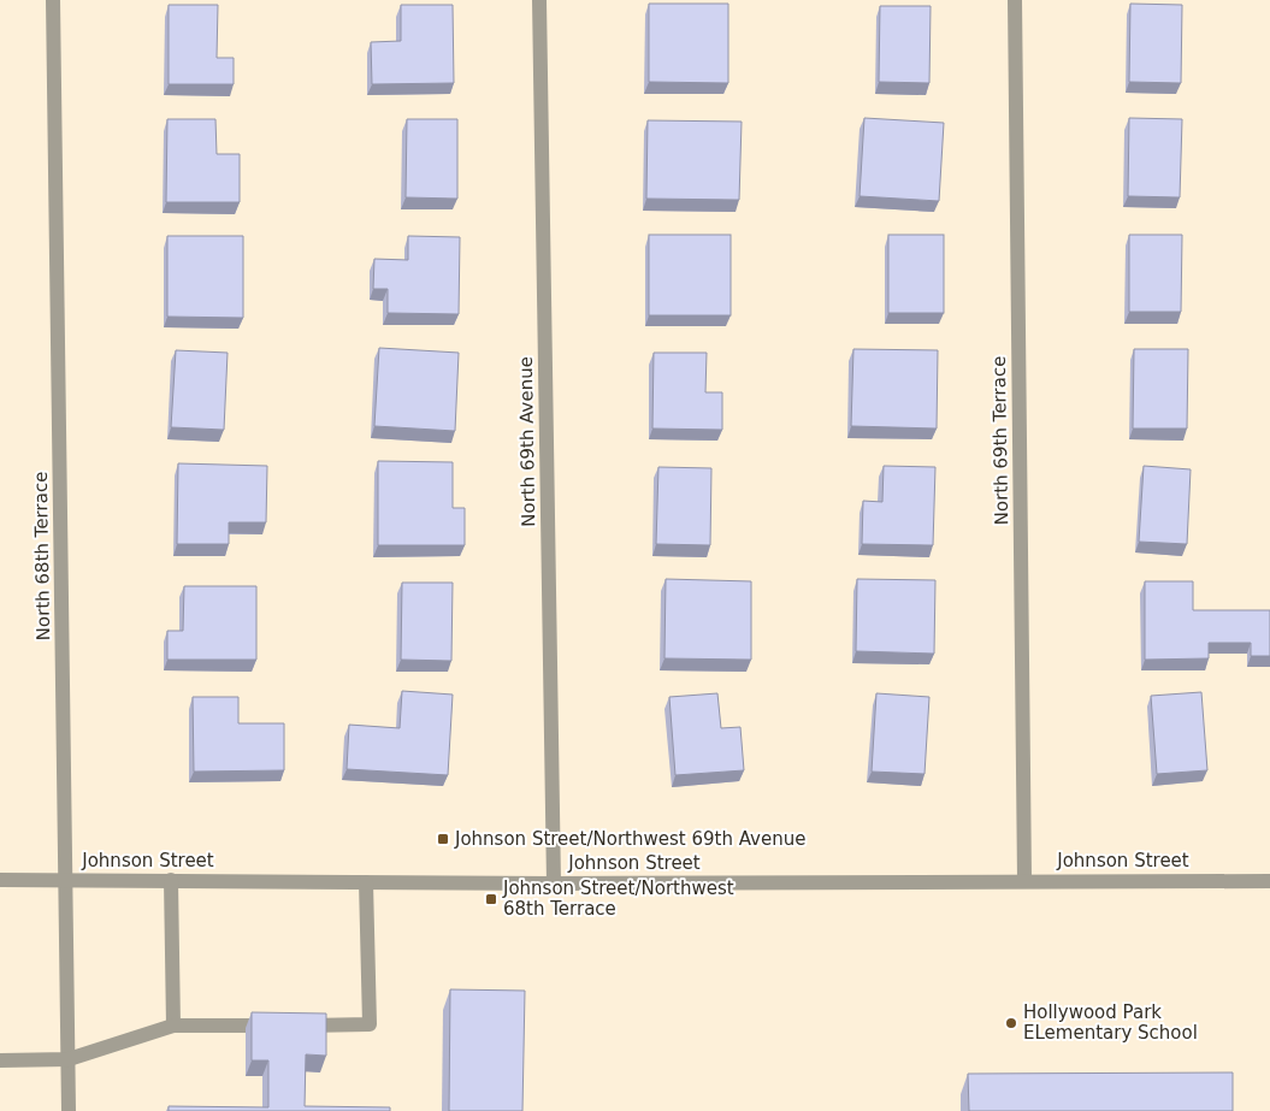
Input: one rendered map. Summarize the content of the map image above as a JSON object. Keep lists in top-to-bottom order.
{
  "streets": {
    "street": [
      "North 69th Terrace",
      "North 69th Avenue",
      "North 68th Terrace",
      "Johnson Street"
    ]
  },
  "crossings": [
    ["North 69th Terrace", "Johnson Street"],
    ["North 69th Avenue", "Johnson Street"],
    ["North 68th Terrace", "Johnson Street"]
  ],
  "places": {
    "transit": ["Johnson Street/Northwest 69th Avenue", "Johnson Street/Northwest 68th Terrace"],
    "other": ["Hollywood Park ELementary School"]
  }
}
